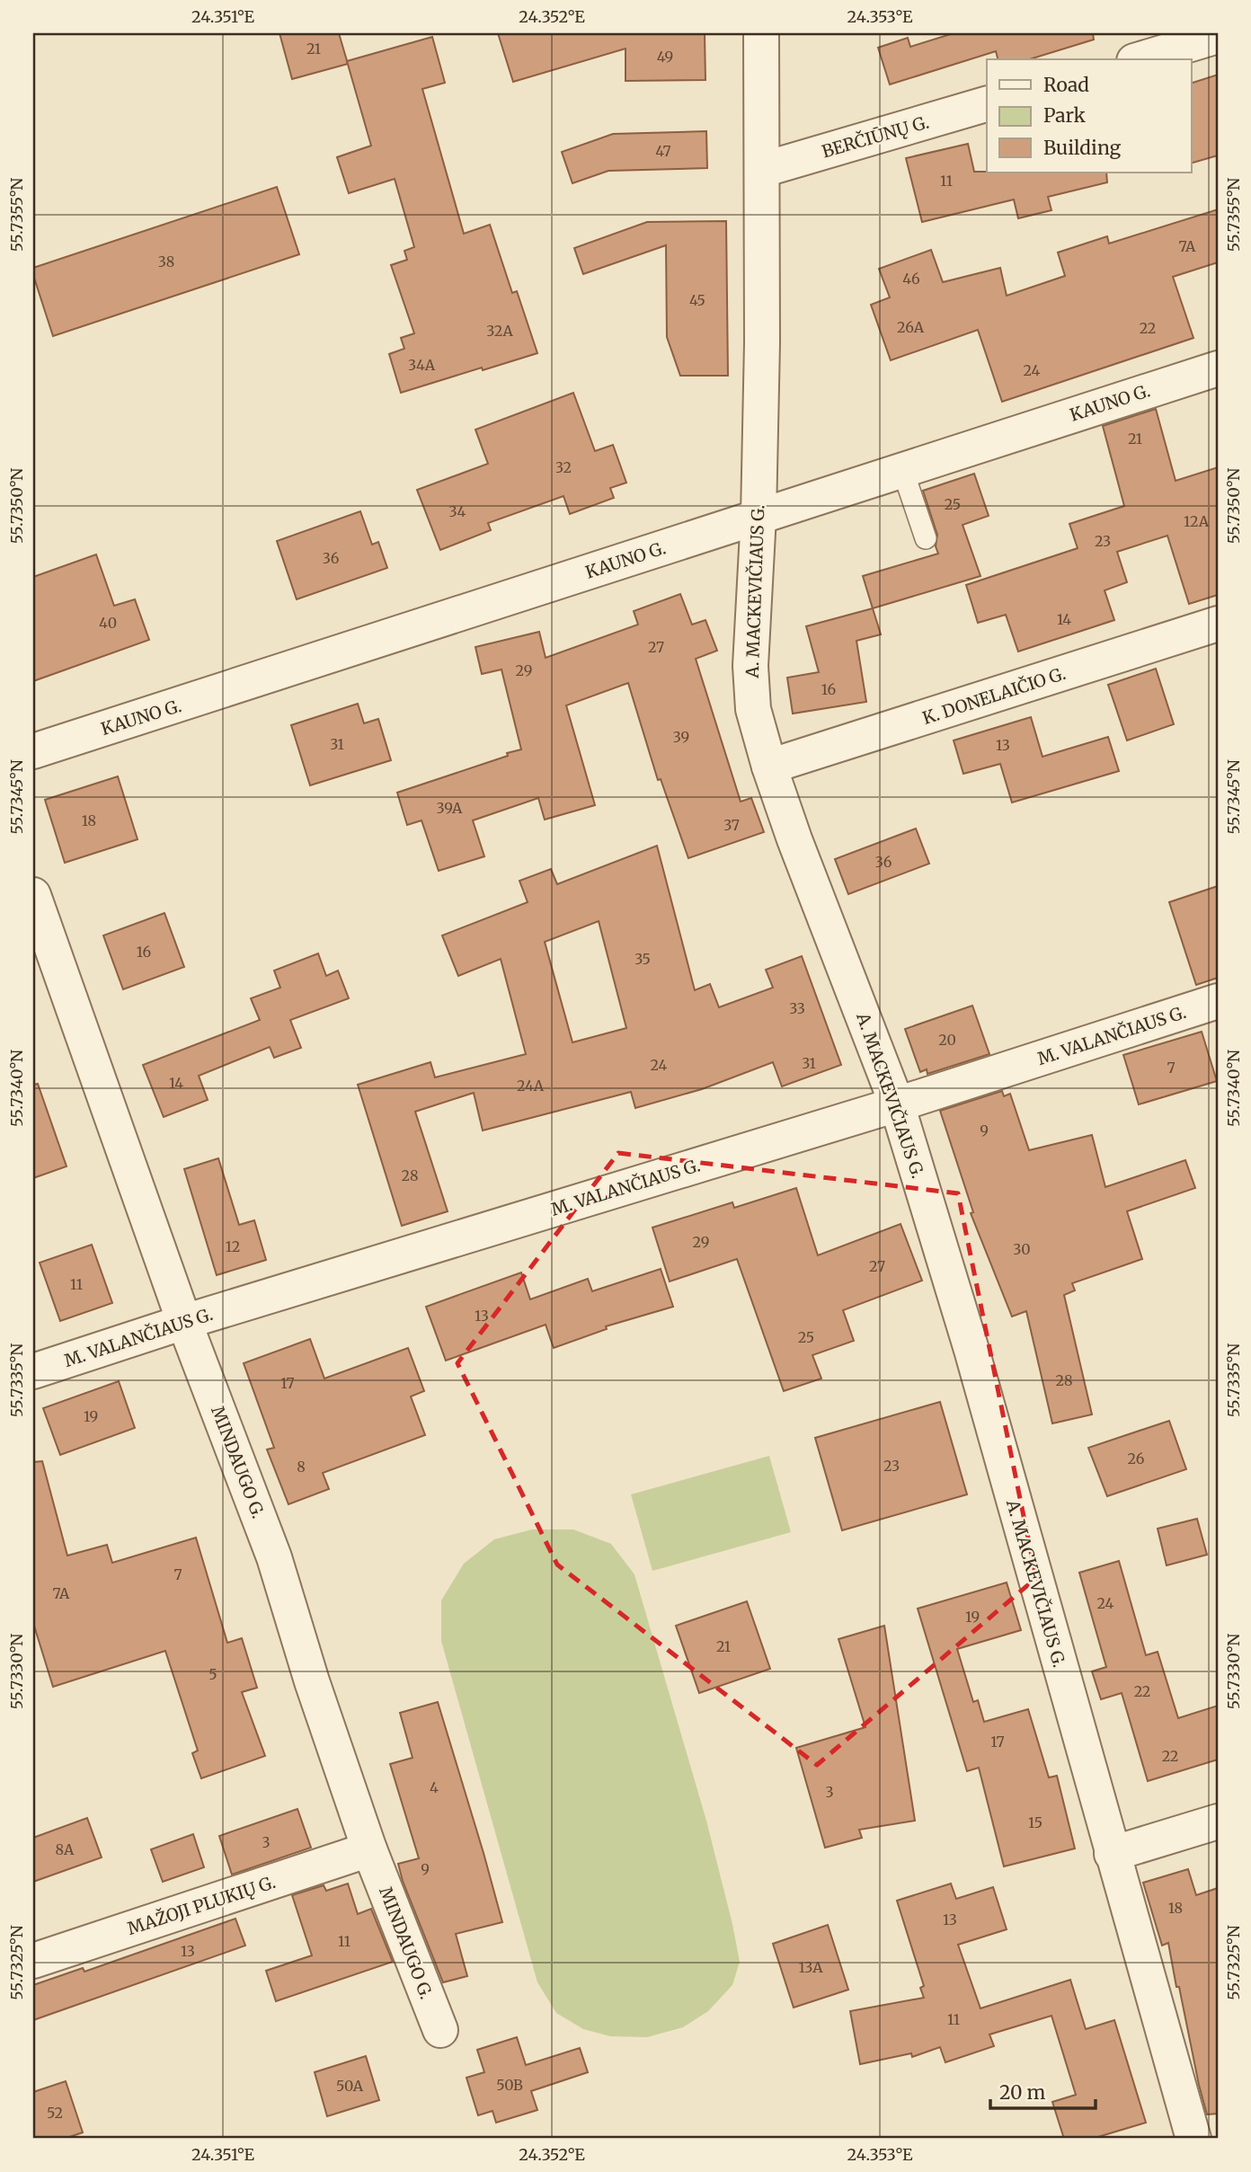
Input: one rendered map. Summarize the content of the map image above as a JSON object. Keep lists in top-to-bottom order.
{
  "streets": {
    "street": [
      "BERČIŪNŲ G.",
      "KAUNO G.",
      "A. MACKEVIČIAUS G.",
      "K. DONELAIČIO G.",
      "M. VALANČIAUS G.",
      "MINDAUGO G.",
      "MAŽOJI PLUKIŲ G."
    ]
  },
  "crossings": [
    ["BERČIŪNŲ G.", "A. MACKEVIČIAUS G."],
    ["KAUNO G.", "A. MACKEVIČIAUS G."],
    ["A. MACKEVIČIAUS G.", "K. DONELAIČIO G."],
    ["A. MACKEVIČIAUS G.", "M. VALANČIAUS G."],
    ["M. VALANČIAUS G.", "MINDAUGO G."],
    ["MINDAUGO G.", "MAŽOJI PLUKIŲ G."]
  ],
  "house_numbers": [
    "21",
    "49",
    "47",
    "11",
    "7A",
    "38",
    "46",
    "45",
    "26A",
    "22",
    "32A",
    "34A",
    "24",
    "21",
    "32",
    "25",
    "34",
    "12A",
    "23",
    "36",
    "14",
    "40",
    "27",
    "29",
    "16",
    "39",
    "31",
    "13",
    "39A",
    "18",
    "37",
    "36",
    "16",
    "35",
    "33",
    "20",
    "31",
    "24",
    "7",
    "14",
    "24A",
    "9",
    "28",
    "29",
    "12",
    "30",
    "27",
    "11",
    "13",
    "25",
    "28",
    "17",
    "19",
    "26",
    "23",
    "8",
    "7",
    "7A",
    "24",
    "19",
    "21",
    "5",
    "22",
    "17",
    "22",
    "4",
    "3",
    "15",
    "3",
    "8A",
    "9",
    "18",
    "13",
    "11",
    "13",
    "13A",
    "11",
    "50B",
    "50A",
    "52"
  ],
  "legend": ["Road", "Park", "Building"],
  "scale_bar": "20 m",
  "coordinates": [
    "24.351°E",
    "24.352°E",
    "24.353°E",
    "55.7355°N",
    "55.7350°N",
    "55.7345°N",
    "55.7340°N",
    "55.7335°N",
    "55.7330°N",
    "55.7325°N"
  ]
}
